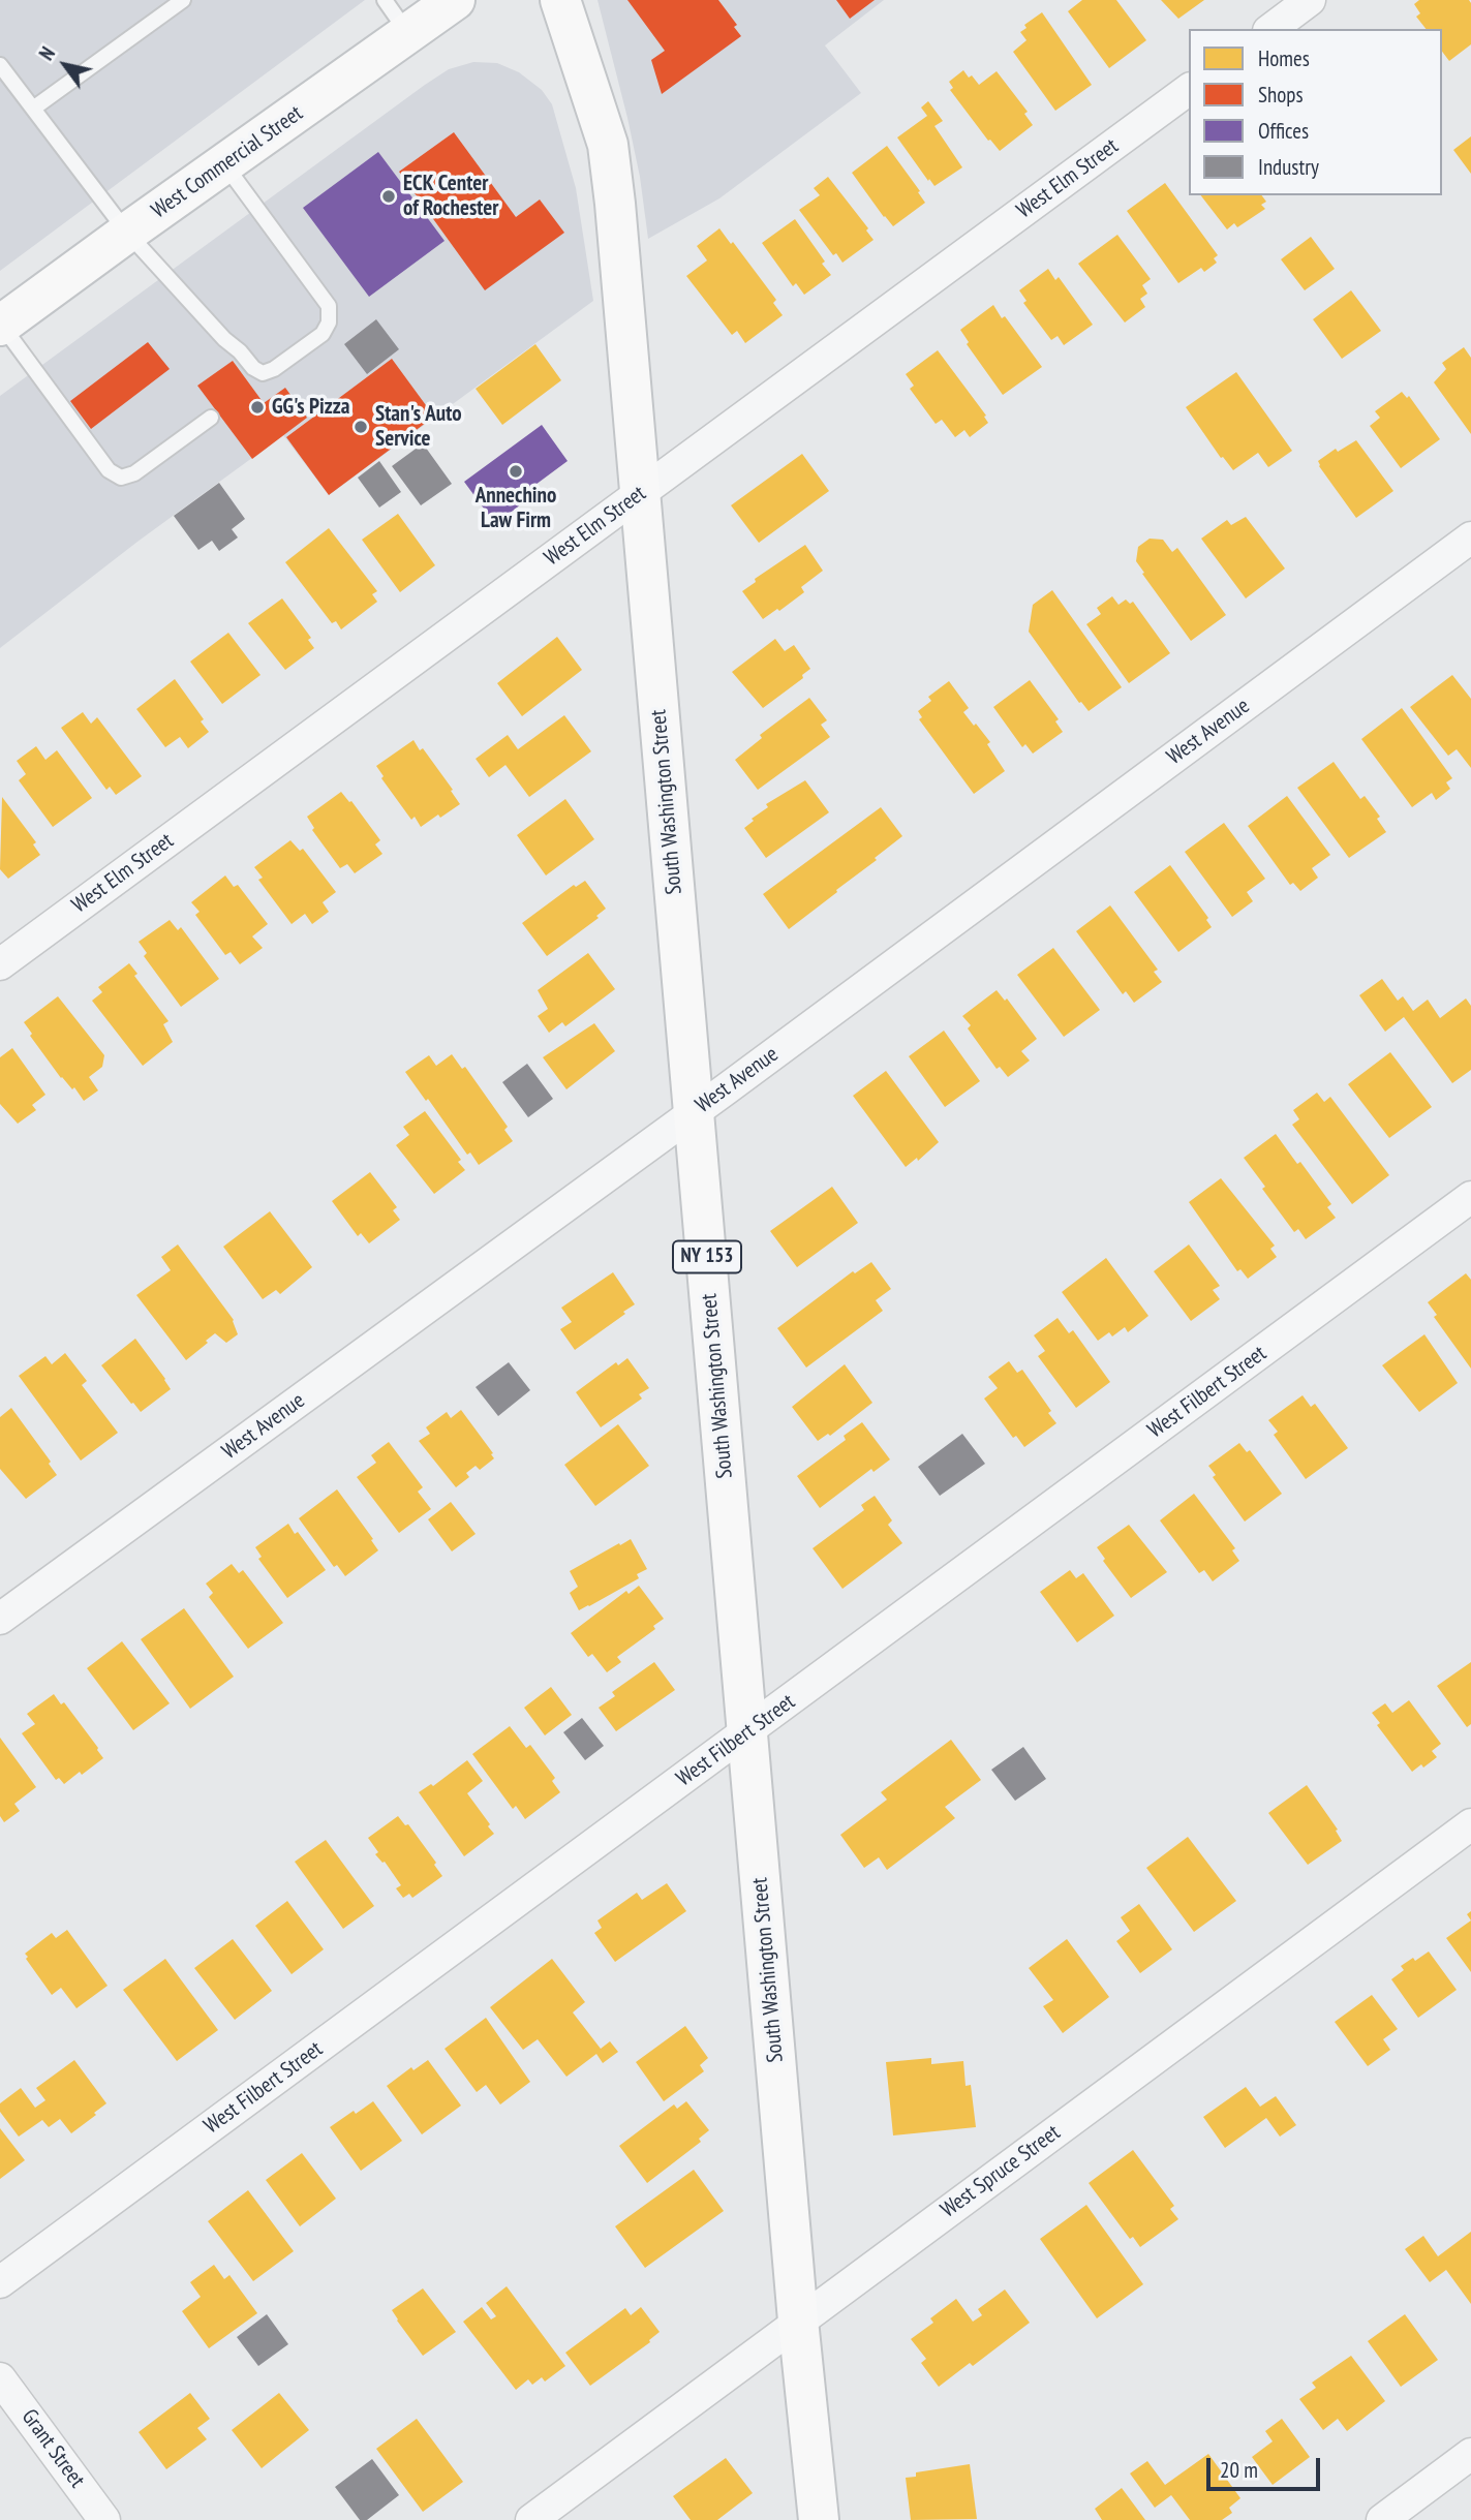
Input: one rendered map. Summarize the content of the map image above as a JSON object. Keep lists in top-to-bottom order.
{
  "streets": {
    "main road": ["West Commercial Street", "South Washington Street", "NY 153"],
    "street": [
      "West Elm Street",
      "West Avenue",
      "West Filbert Street",
      "West Spruce Street",
      "Grant Street"
    ]
  },
  "crossings": [
    ["West Elm Street", "South Washington Street"],
    ["West Avenue", "South Washington Street"],
    ["South Washington Street", "West Filbert Street"],
    ["South Washington Street", "West Spruce Street"]
  ],
  "places": [
    "ECK Center of Rochester",
    "GG's Pizza",
    "Stan's Auto Service",
    "Annechino Law Firm"
  ],
  "legend": [
    "Homes",
    "Shops",
    "Offices",
    "Industry"
  ],
  "scale_bar": "20 m",
  "north": "top left"
}
